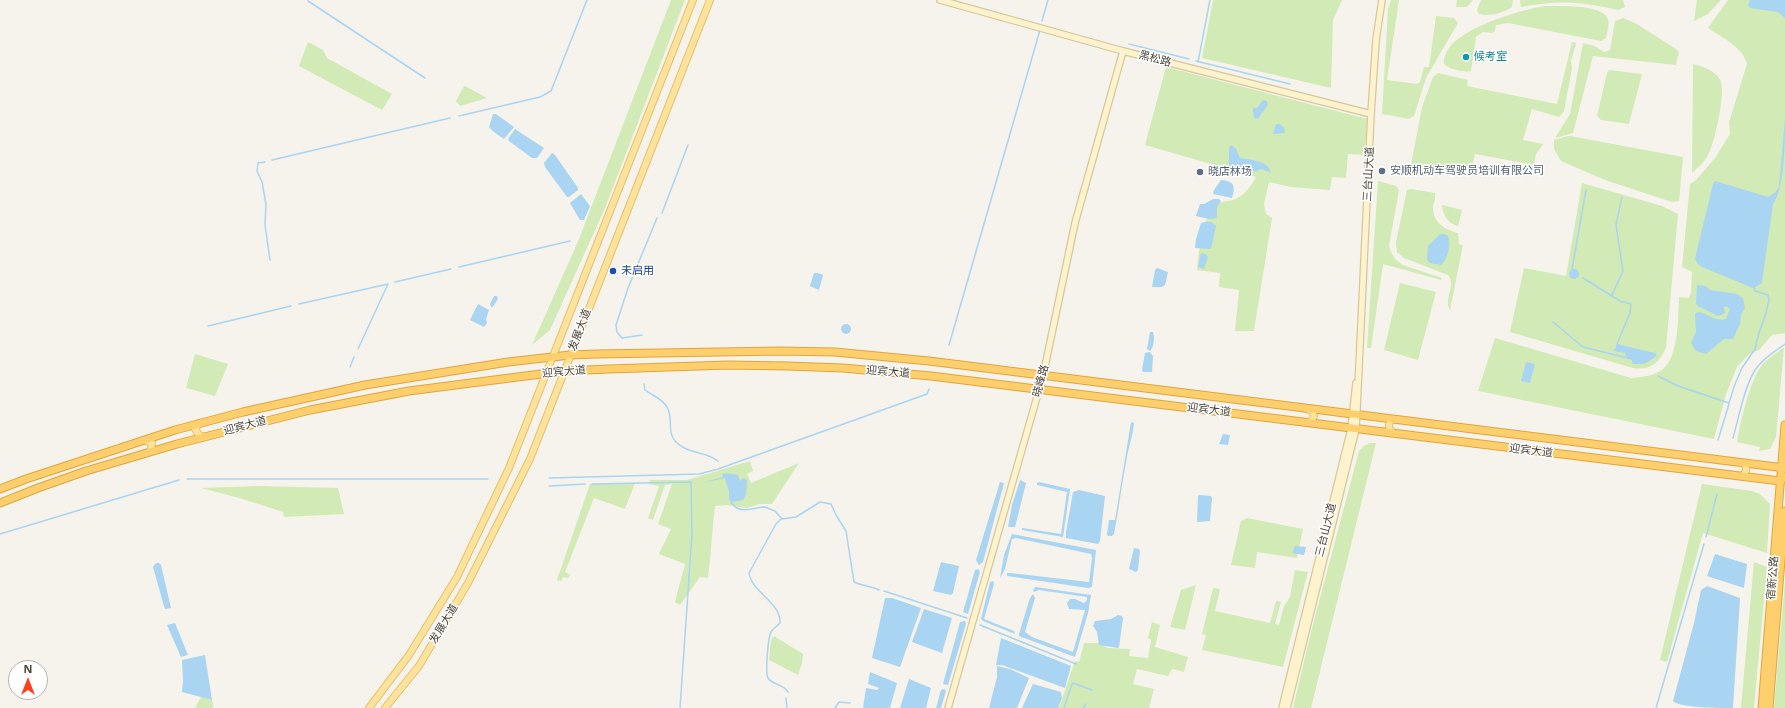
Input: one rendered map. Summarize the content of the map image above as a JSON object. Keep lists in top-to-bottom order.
{
  "streets": {
    "highway": ["迎宾大道", "宿新公路"],
    "main road": ["发展大道"],
    "street": ["黑松路", "三台山大道", "晓峰路"]
  },
  "crossings": [
    ["黑松路", "三台山大道"],
    ["黑松路", "晓峰路"],
    ["三台山大道", "迎宾大道"],
    ["发展大道", "迎宾大道"],
    ["迎宾大道", "晓峰路"],
    ["迎宾大道", "宿新公路"]
  ],
  "places": [
    "候考室",
    "安顺机动车驾驶员培训有限公司",
    "晓店林场",
    "未启用"
  ],
  "north": "top"
}
